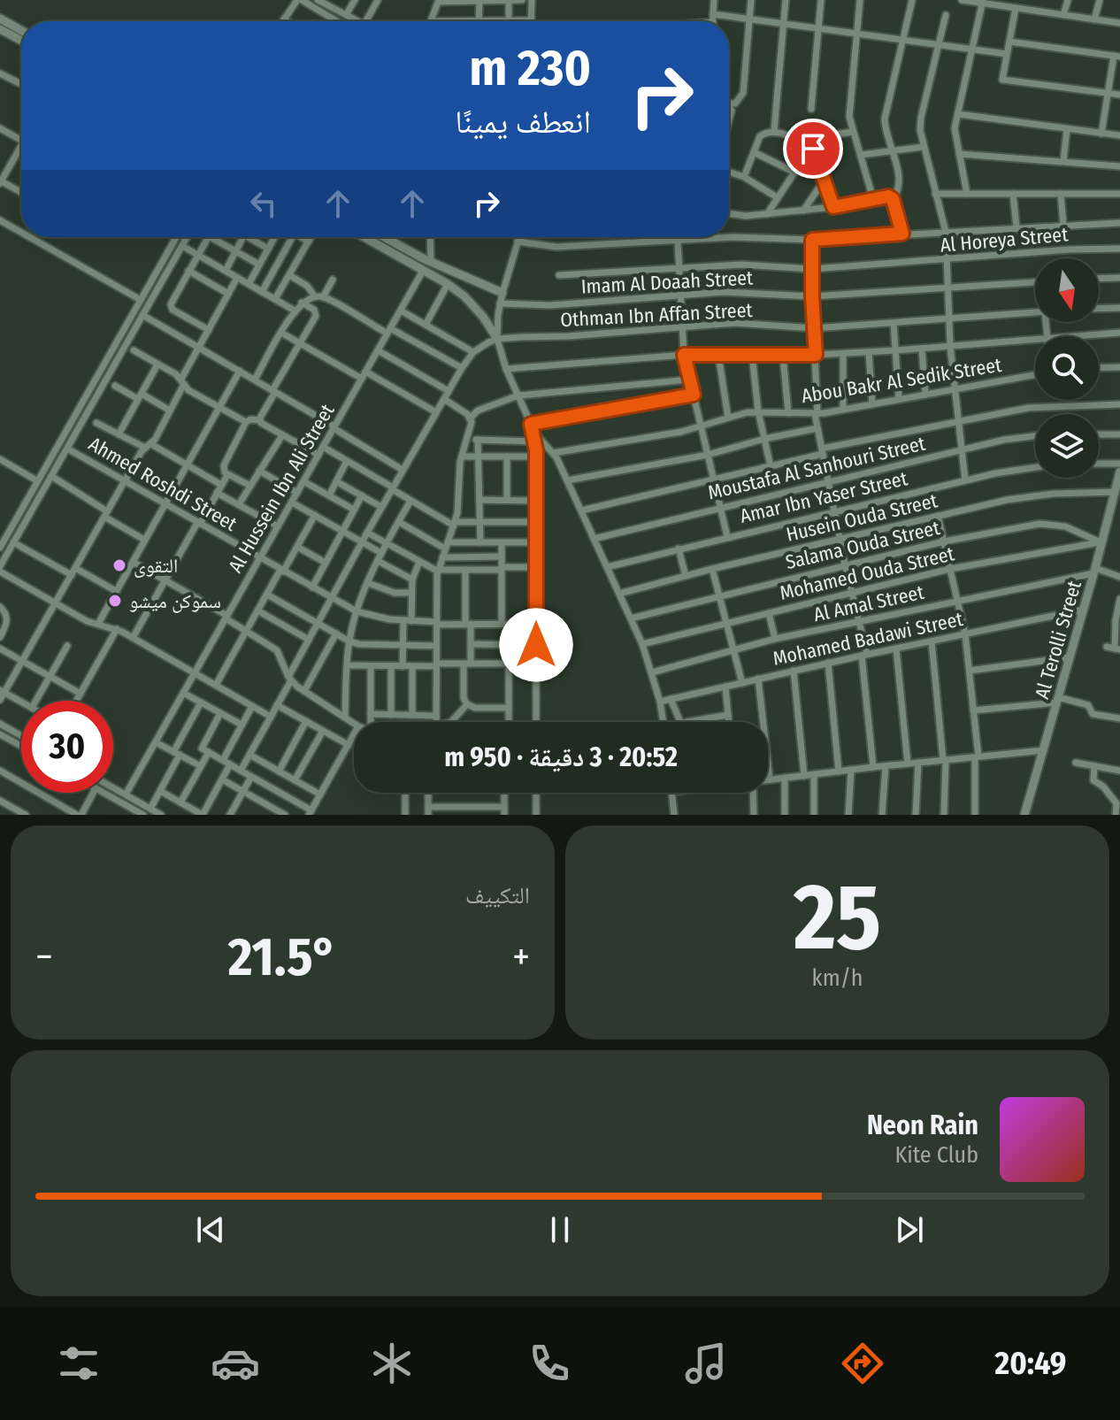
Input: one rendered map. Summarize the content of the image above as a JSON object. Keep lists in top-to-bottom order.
{
  "streets": {
    "street": [
      "Al Horeya Street",
      "Imam Al Doaah Street",
      "Othman Ibn Affan Street",
      "Abou Bakr Al Sedik Street",
      "Moustafa Al Sanhouri Street",
      "Ahmed Roshdi Street",
      "Al Hussein Ibn Ali Street",
      "Amar Ibn Yaser Street",
      "Husein Ouda Street",
      "Salama Ouda Street",
      "Mohamed Ouda Street",
      "Al Amal Street",
      "Mohamed Badawi Street",
      "Al Terolli Street"
    ]
  },
  "crossings": [
    ["Ahmed Roshdi Street", "Al Hussein Ibn Ali Street"],
    ["Husein Ouda Street", "Al Terolli Street"],
    ["Salama Ouda Street", "Mohamed Ouda Street"],
    ["Salama Ouda Street", "Al Terolli Street"],
    ["Mohamed Ouda Street", "Al Terolli Street"],
    ["Al Amal Street", "Al Terolli Street"],
    ["Mohamed Badawi Street", "Al Terolli Street"]
  ],
  "places": ["التقوى", "سموكن ميشو"],
  "north": "bottom",
  "page": {
    "turn": ["230 m", "انعطف يمينًا"],
    "limit": "30",
    "trip": "20:52 · 3 دقيقة · 950 m",
    "tile": [
      ["25", "km/h"],
      "التكييف"
    ],
    "heat": ["−", "21.5°", "+"],
    "song": ["Neon Rain", "Kite Club"],
    "tabs": "20:49"
  }
}
